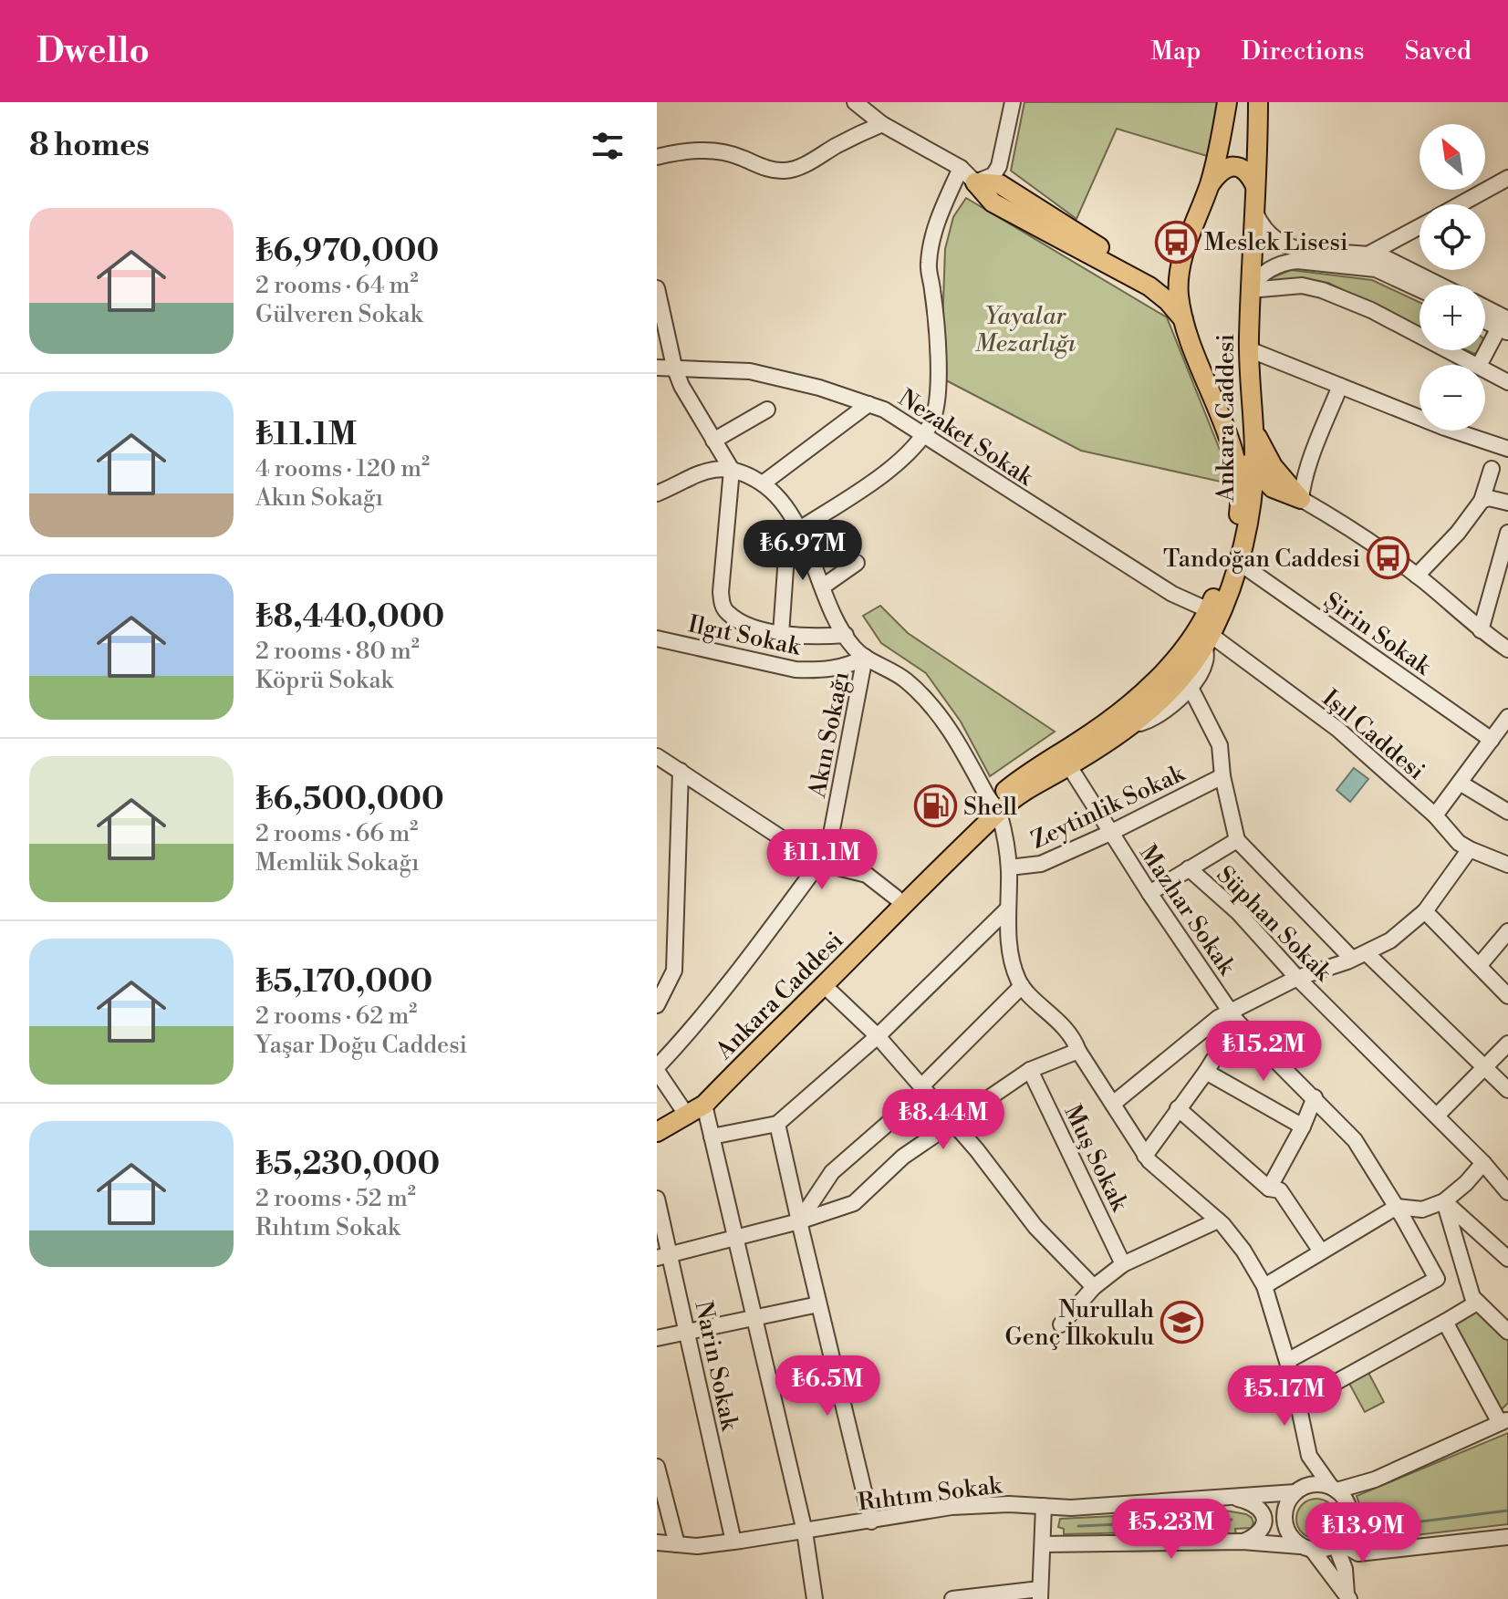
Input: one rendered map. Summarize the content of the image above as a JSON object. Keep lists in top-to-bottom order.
{
  "streets": {
    "main road": ["Ankara Caddesi"],
    "street": [
      "Nezaket Sokak",
      "Şirin Sokak",
      "Ilgıt Sokak",
      "Akın Sokağı",
      "Işıl Caddesi",
      "Zeytinlik Sokak",
      "Mazhar Sokak",
      "Süphan Sokak",
      "Muş Sokak",
      "Narin Sokak",
      "Rıhtım Sokak"
    ]
  },
  "crossings": [
    ["Ankara Caddesi", "Nezaket Sokak"],
    ["Ankara Caddesi", "Şirin Sokak"],
    ["Ankara Caddesi", "Işıl Caddesi"],
    ["Ankara Caddesi", "Mazhar Sokak"],
    ["Ilgıt Sokak", "Akın Sokağı"],
    ["Zeytinlik Sokak", "Mazhar Sokak"],
    ["Narin Sokak", "Rıhtım Sokak"]
  ],
  "parks": ["Yayalar Mezarlığı"],
  "places": {
    "bus stop": ["Meslek Lisesi", "Tandoğan Caddesi"],
    "fuel station": ["Shell"],
    "school or university": ["Nurullah Genç İlkokulu"]
  },
  "north": "top left",
  "page": {
    "header": "Dwello",
    "nav": ["Map", "Directions", "Saved"],
    "heading": "8 homes",
    "map_buttons": ["+", "−"],
    "list": [
      {
        "name": "₺6,970,000",
        "note": "2 rooms · 64 m² · Gülveren Sokak"
      },
      {
        "name": "₺11.1M",
        "note": "4 rooms · 120 m² · Akın Sokağı"
      },
      {
        "name": "₺8,440,000",
        "note": "2 rooms · 80 m² · Köprü Sokak"
      },
      {
        "name": "₺6,500,000",
        "note": "2 rooms · 66 m² · Memlük Sokağı"
      },
      {
        "name": "₺5,170,000",
        "note": "2 rooms · 62 m² · Yaşar Doğu Caddesi"
      },
      {
        "name": "₺5,230,000",
        "note": "2 rooms · 52 m² · Rıhtım Sokak"
      }
    ],
    "price": [
      "₺6.97M",
      "₺11.1M",
      "₺15.2M",
      "₺8.44M",
      "₺6.5M",
      "₺5.17M",
      "₺5.23M",
      "₺13.9M"
    ]
  }
}
